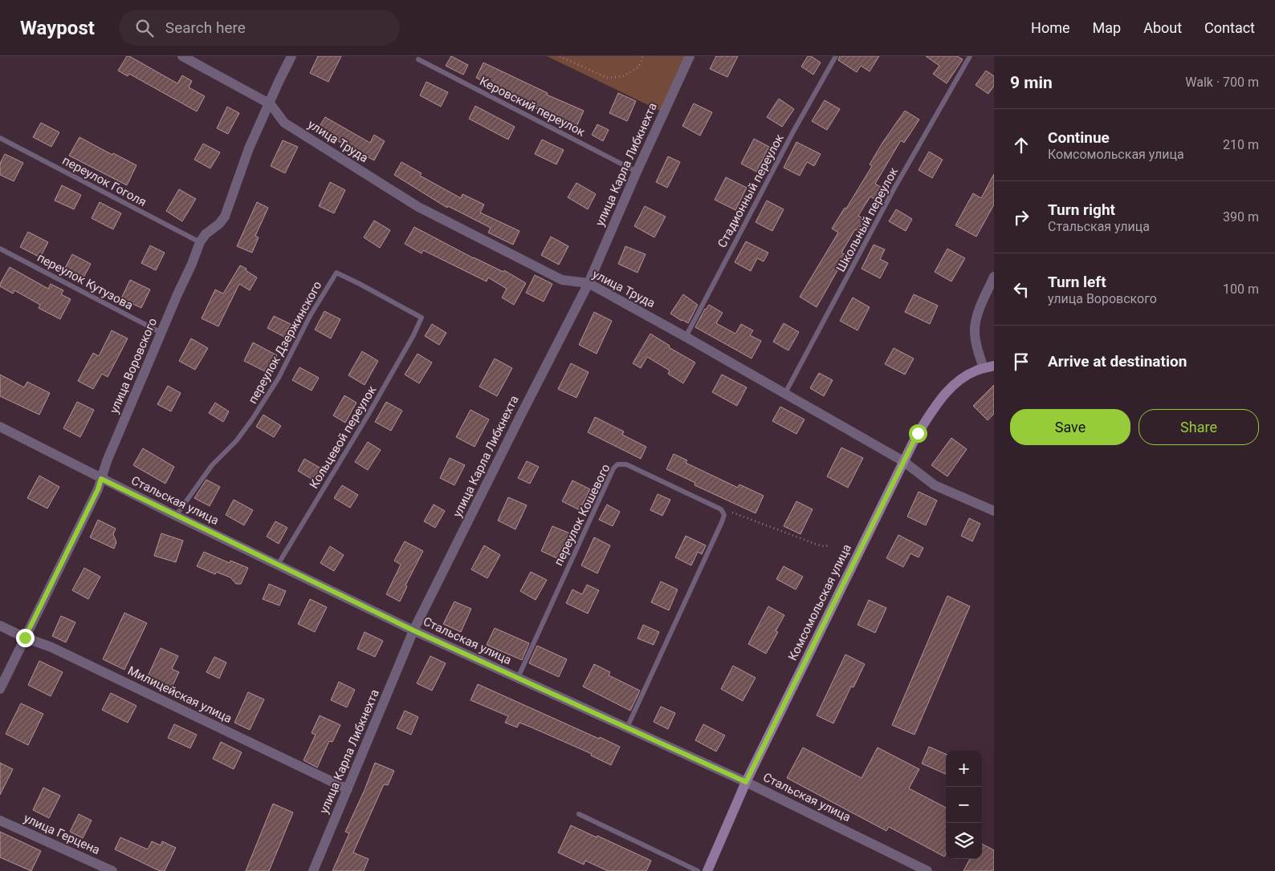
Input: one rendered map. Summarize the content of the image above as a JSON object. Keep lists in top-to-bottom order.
{
  "streets": {
    "main road": ["Комсомольская улица"],
    "street": [
      "улица Труда",
      "улица Карла Либкнехта",
      "улица Воровского",
      "Стальская улица",
      "Милицейская улица",
      "улица Герцена"
    ],
    "lane": [
      "Керовский переулок",
      "переулок Гоголя",
      "Стадионный переулок",
      "Школьный переулок",
      "переулок Кутузова",
      "переулок Дзержинского",
      "Кольцевой переулок",
      "переулок Кошевого"
    ]
  },
  "crossings": [
    ["Керовский переулок", "улица Карла Либкнехта"],
    ["улица Труда", "улица Карла Либкнехта"],
    ["улица Труда", "Стадионный переулок"],
    ["улица Труда", "Школьный переулок"],
    ["улица Труда", "улица Воровского"],
    ["улица Труда", "Комсомольская улица"],
    ["улица Карла Либкнехта", "Стальская улица"],
    ["улица Карла Либкнехта", "Милицейская улица"],
    ["переулок Гоголя", "улица Воровского"],
    ["переулок Кутузова", "улица Воровского"],
    ["переулок Дзержинского", "Кольцевой переулок"],
    ["переулок Дзержинского", "Стальская улица"],
    ["улица Воровского", "Стальская улица"],
    ["улица Воровского", "Милицейская улица"],
    ["Кольцевой переулок", "Стальская улица"],
    ["Стальская улица", "переулок Кошевого"],
    ["Стальская улица", "Комсомольская улица"]
  ],
  "page": {
    "header": "Waypost",
    "search": "Search here",
    "nav": [
      "Home",
      "Map",
      "About",
      "Contact"
    ],
    "heading": ["9 min", "Walk · 700 m"],
    "list": [
      ["Continue", "Комсомольская улица", "210 m"],
      ["Turn right", "Стальская улица", "390 m"],
      ["Turn left", "улица Воровского", "100 m"],
      "Arrive at destination"
    ],
    "buttons": ["Save", "Share"],
    "map_buttons": ["+", "−"]
  }
}
